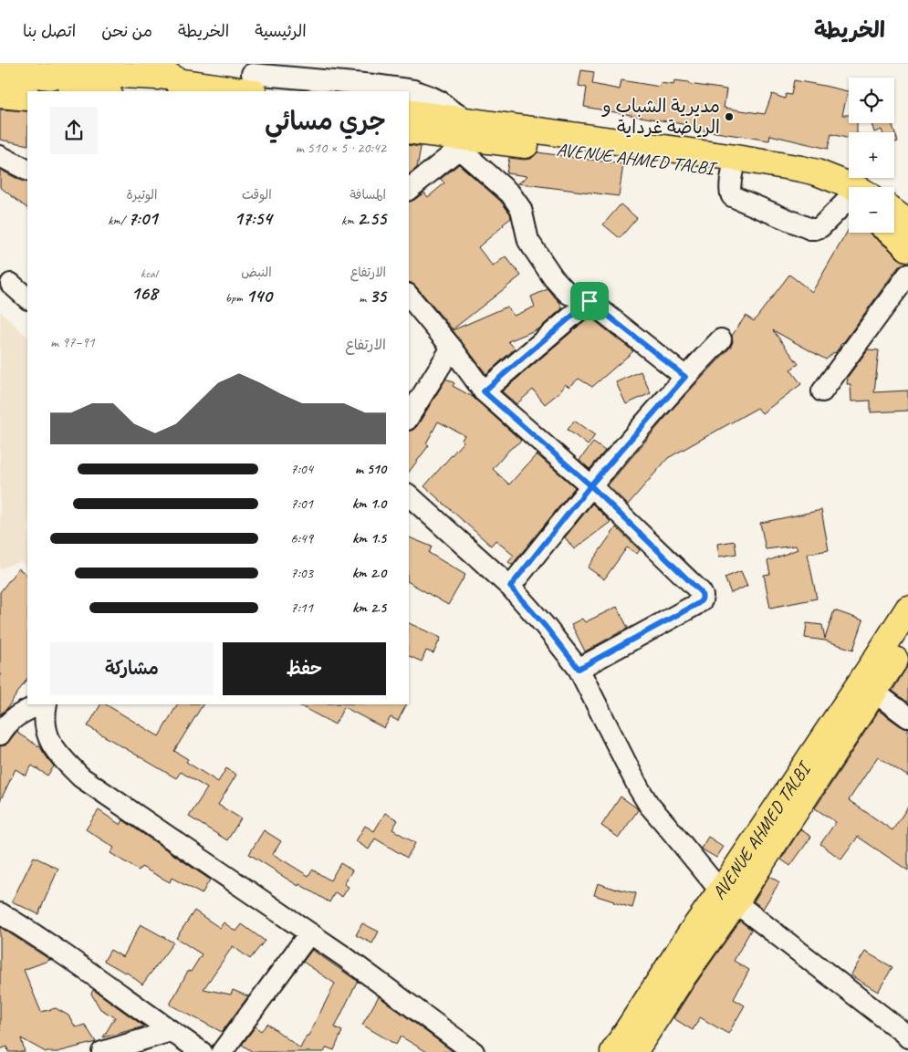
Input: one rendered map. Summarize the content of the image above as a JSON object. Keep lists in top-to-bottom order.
{
  "streets": {
    "main road": ["AVENUE AHMED TALBI"]
  },
  "places": ["مديرية الشباب و الرياضة غرداية"],
  "page": {
    "header": "الخريطة",
    "nav": [
      "الرئيسية",
      "الخريطة",
      "من نحن",
      "اتصل بنا"
    ],
    "map_buttons": ["+", "−"],
    "heading": ["جري مسائي", "20:42 · 5 × 510 m"],
    "stats": [
      ["المسافة", "2.55 km"],
      ["الوقت", "17:54"],
      ["الوتيرة", "7:01 /km"],
      ["الارتفاع", "35 m"],
      ["النبض", "140 bpm"],
      ["kcal", "168"]
    ],
    "chart": ["الارتفاع", "91–97 m"],
    "list": [
      {
        "name": "510 m",
        "note": "7:04"
      },
      {
        "name": "1.0 km",
        "note": "7:01"
      },
      {
        "name": "1.5 km",
        "note": "6:49"
      },
      {
        "name": "2.0 km",
        "note": "7:03"
      },
      {
        "name": "2.5 km",
        "note": "7:11"
      }
    ],
    "buttons": ["حفظ", "مشاركة"]
  }
}
